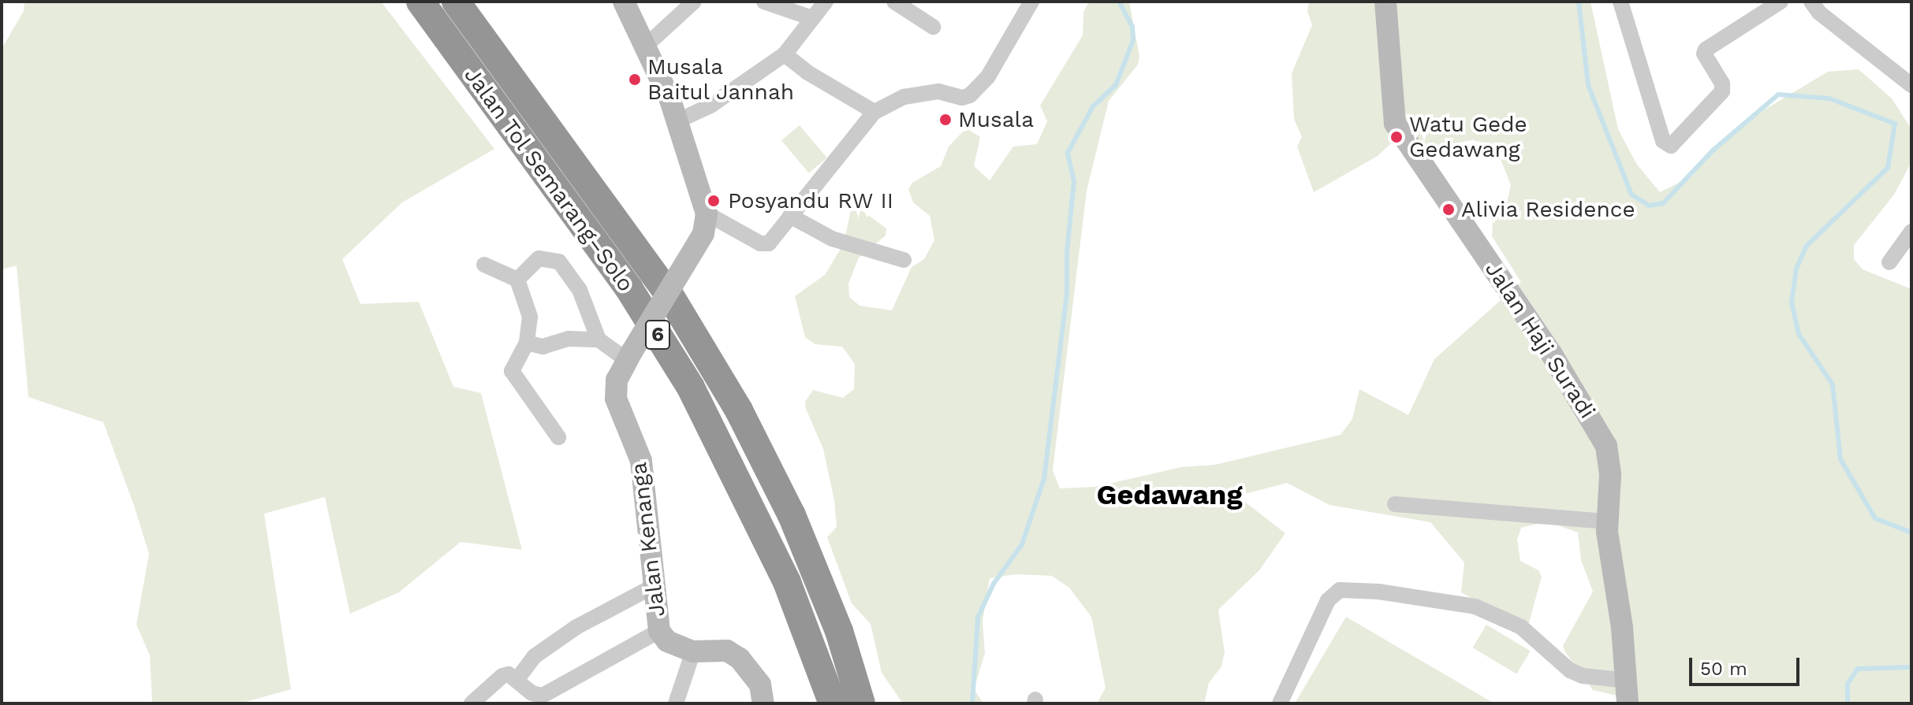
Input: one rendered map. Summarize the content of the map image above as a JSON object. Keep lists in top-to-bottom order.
{
  "streets": {
    "highway": ["Jalan Tol Semarang–Solo", "6"],
    "street": ["Jalan Haji Suradi", "Jalan Kenanga"]
  },
  "districts": ["Gedawang"],
  "places": [
    "Musala Baitul Jannah",
    "Musala",
    "Watu Gede Gedawang",
    "Posyandu RW II",
    "Alivia Residence"
  ],
  "scale_bar": "50 m"
}
